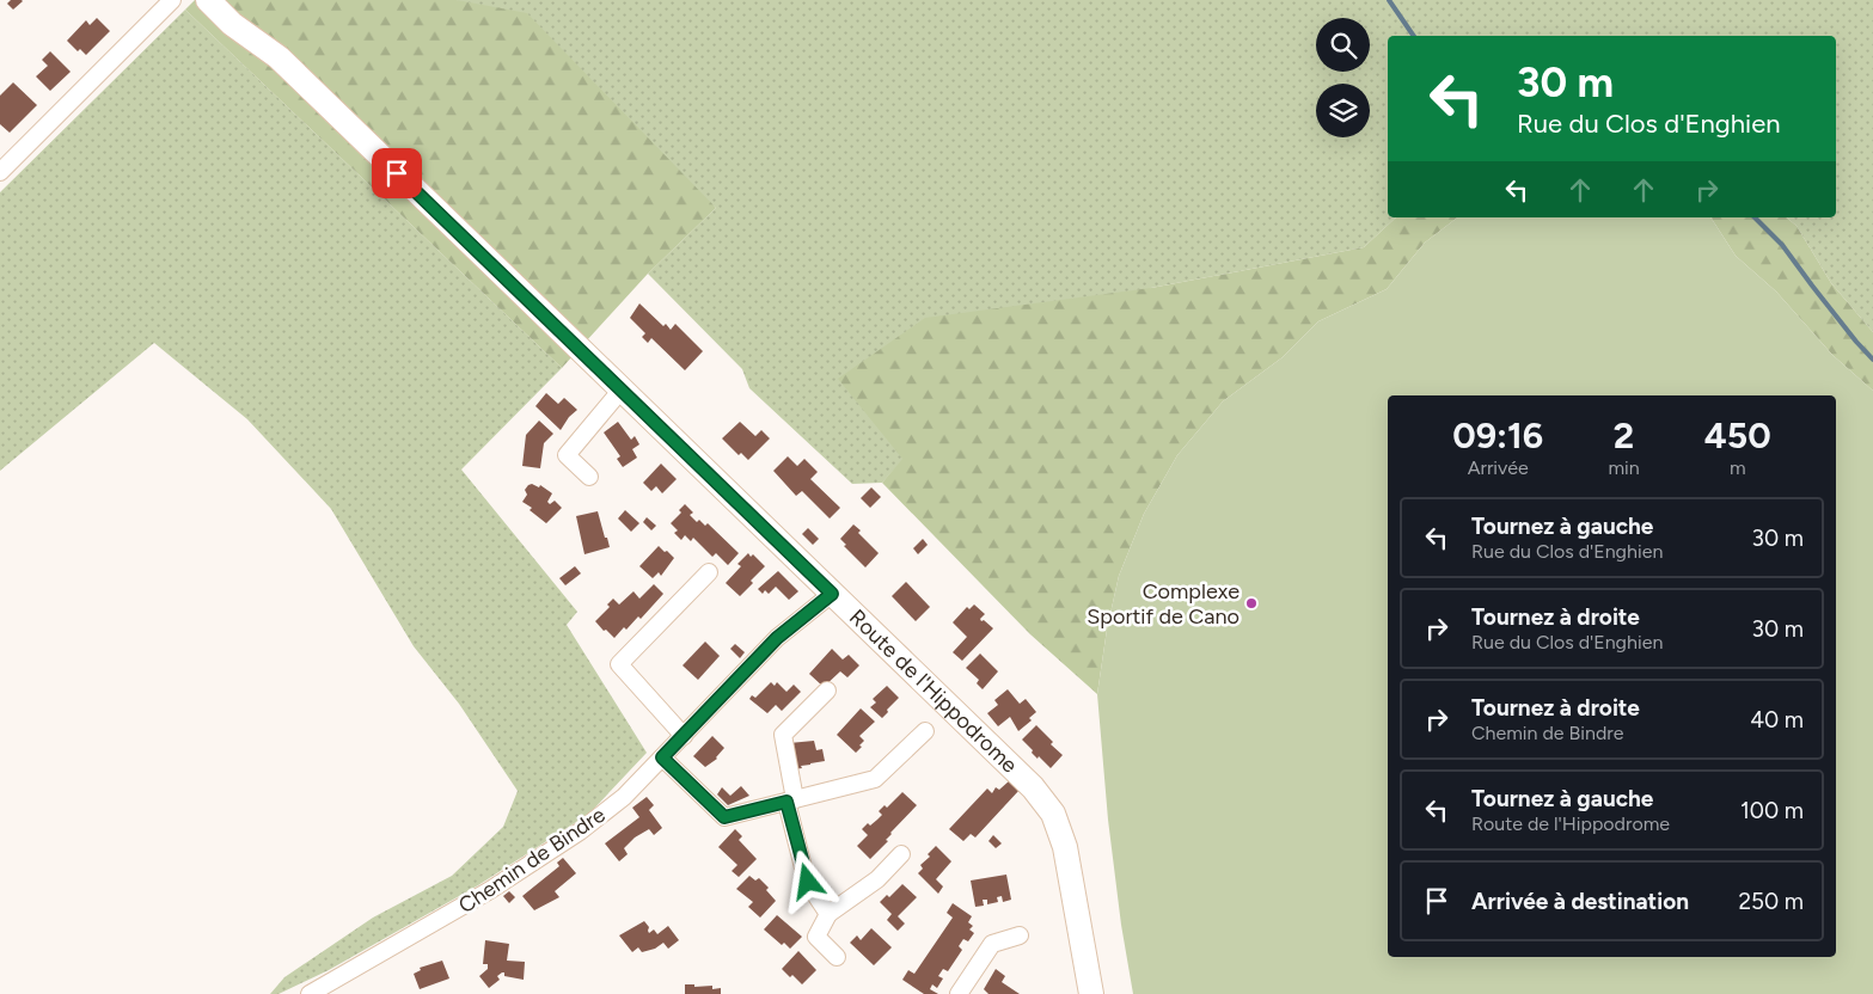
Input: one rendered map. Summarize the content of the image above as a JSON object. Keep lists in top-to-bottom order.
{
  "streets": {
    "main road": ["Route de l'Hippodrome"],
    "street": ["Chemin de Bindre"]
  },
  "crossings": [
    ["Route de l'Hippodrome", "Chemin de Bindre"]
  ],
  "places": ["Complexe Sportif de Cano"],
  "page": {
    "turn": ["30 m", "Rue du Clos d'Enghien"],
    "eta": [
      "09:16",
      "Arrivée",
      "2",
      "min",
      "450",
      "m"
    ],
    "list": [
      {
        "name": "Tournez à gauche",
        "note": "Rue du Clos d'Enghien",
        "value": "30 m"
      },
      {
        "name": "Tournez à droite",
        "note": "Rue du Clos d'Enghien",
        "value": "30 m"
      },
      {
        "name": "Tournez à droite",
        "note": "Chemin de Bindre",
        "value": "40 m"
      },
      {
        "name": "Tournez à gauche",
        "note": "Route de l'Hippodrome",
        "value": "100 m"
      },
      {
        "name": "Arrivée à destination",
        "value": "250 m"
      }
    ]
  }
}
